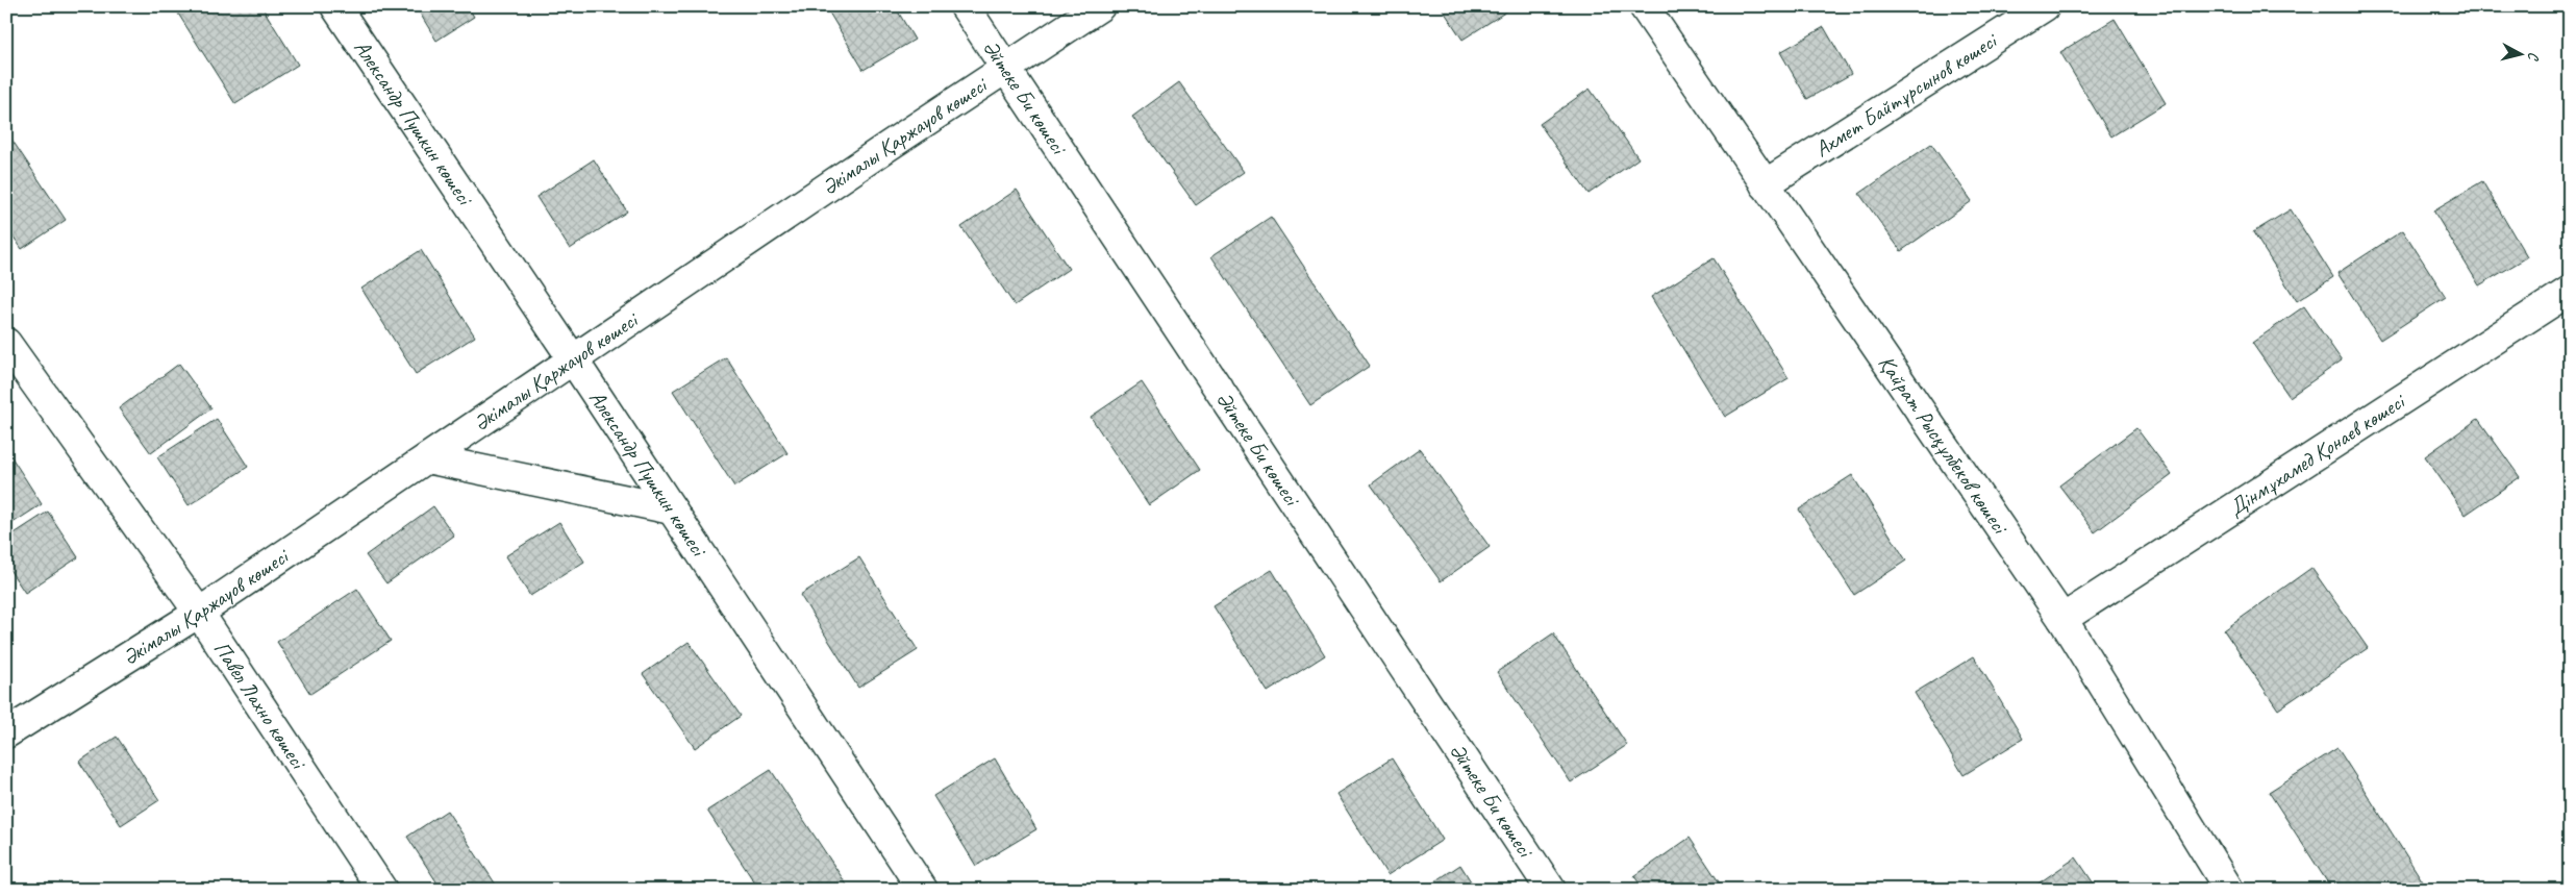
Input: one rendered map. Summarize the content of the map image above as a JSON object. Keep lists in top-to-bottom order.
{
  "streets": {
    "street": [
      "Ахмет Байтұрсынов көшесі",
      "Әйтеке Би көшесі",
      "Александр Пушкин көшесі",
      "Әкімалы Қаржауов көшесі",
      "Қайрат Рысқұлбеков көшесі",
      "Дінмұхамед Қонаев көшесі",
      "Павел Лахно көшесі"
    ]
  },
  "crossings": [
    ["Ахмет Байтұрсынов көшесі", "Қайрат Рысқұлбеков көшесі"],
    ["Әйтеке Би көшесі", "Әкімалы Қаржауов көшесі"],
    ["Александр Пушкин көшесі", "Әкімалы Қаржауов көшесі"],
    ["Әкімалы Қаржауов көшесі", "Павел Лахно көшесі"],
    ["Қайрат Рысқұлбеков көшесі", "Дінмұхамед Қонаев көшесі"]
  ],
  "north": "right"
}
